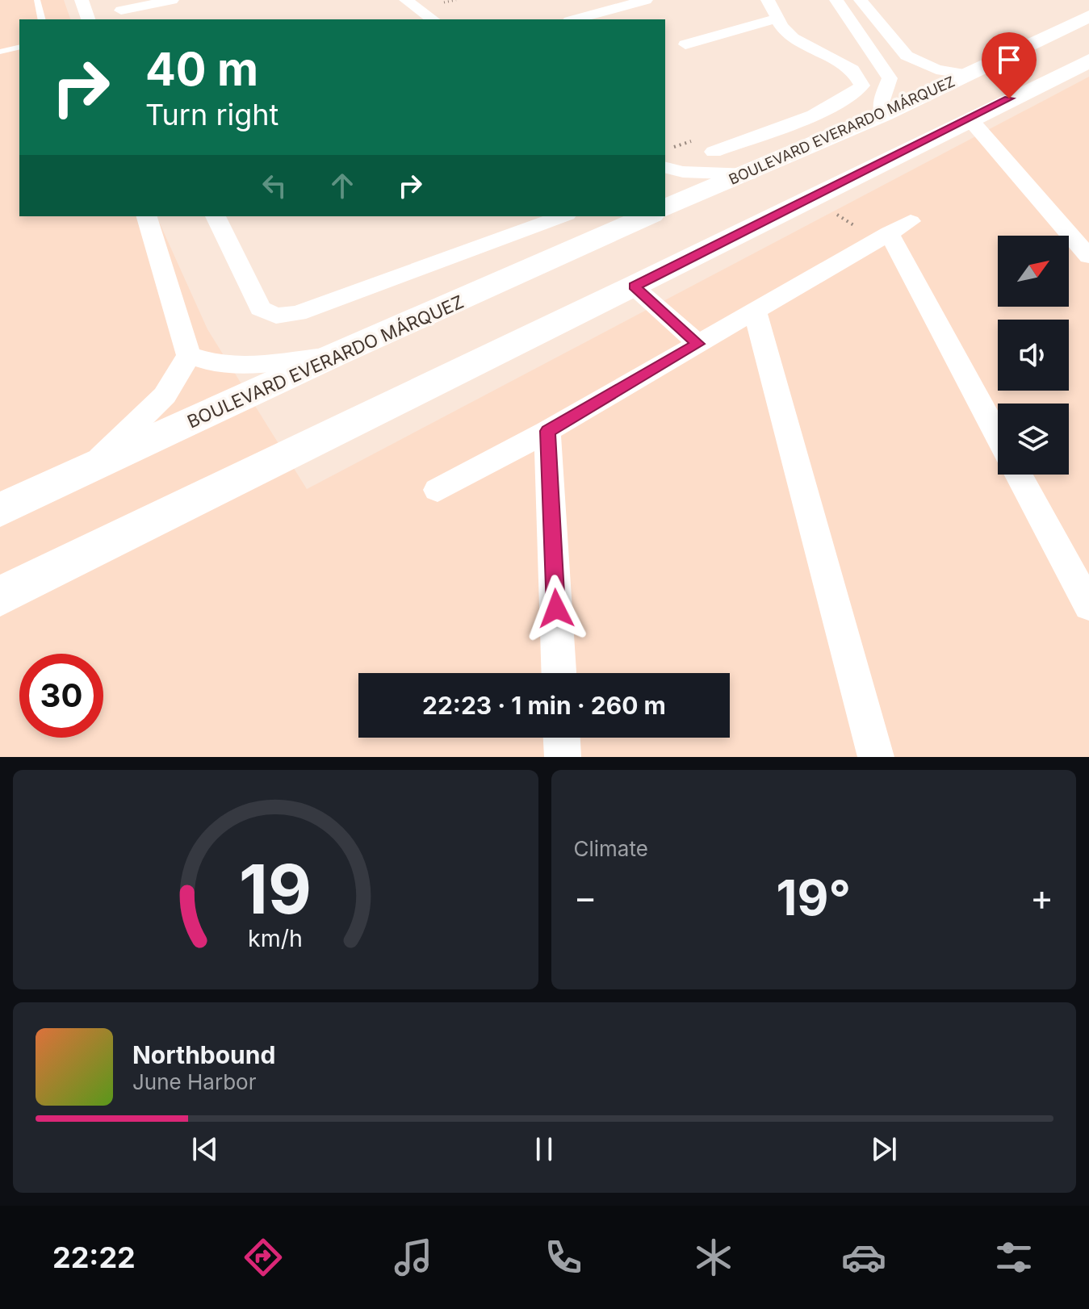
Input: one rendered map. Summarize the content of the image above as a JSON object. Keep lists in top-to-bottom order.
{
  "streets": {
    "main road": ["BOULEVARD EVERARDO MÁRQUEZ"]
  },
  "north": "top right",
  "page": {
    "turn": ["40 m", "Turn right"],
    "limit": "30",
    "trip": "22:23 · 1 min · 260 m",
    "tile": "Climate",
    "heat": ["−", "19°", "+"],
    "song": ["Northbound", "June Harbor"],
    "tabs": "22:22",
    "gauge": ["19", "km/h"]
  }
}
